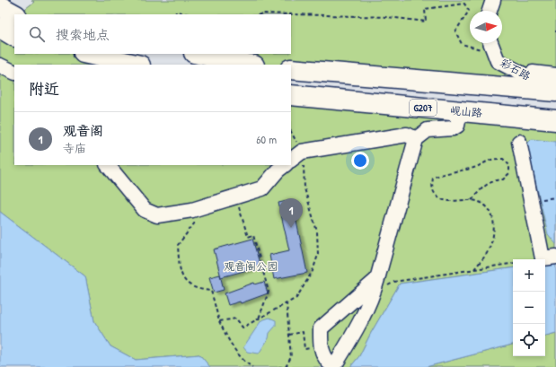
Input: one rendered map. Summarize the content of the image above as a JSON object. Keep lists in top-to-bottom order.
{
  "streets": {
    "highway": ["G207", "岘山路"],
    "street": ["彩石路"]
  },
  "parks": ["观音阁公园"],
  "north": "right",
  "page": {
    "search": "搜索地点",
    "heading": "附近",
    "list": [
      {
        "mark": "1",
        "name": "观音阁",
        "note": "寺庙",
        "value": "60 m"
      }
    ],
    "pins": "1",
    "map_buttons": ["+", "−"]
  }
}
